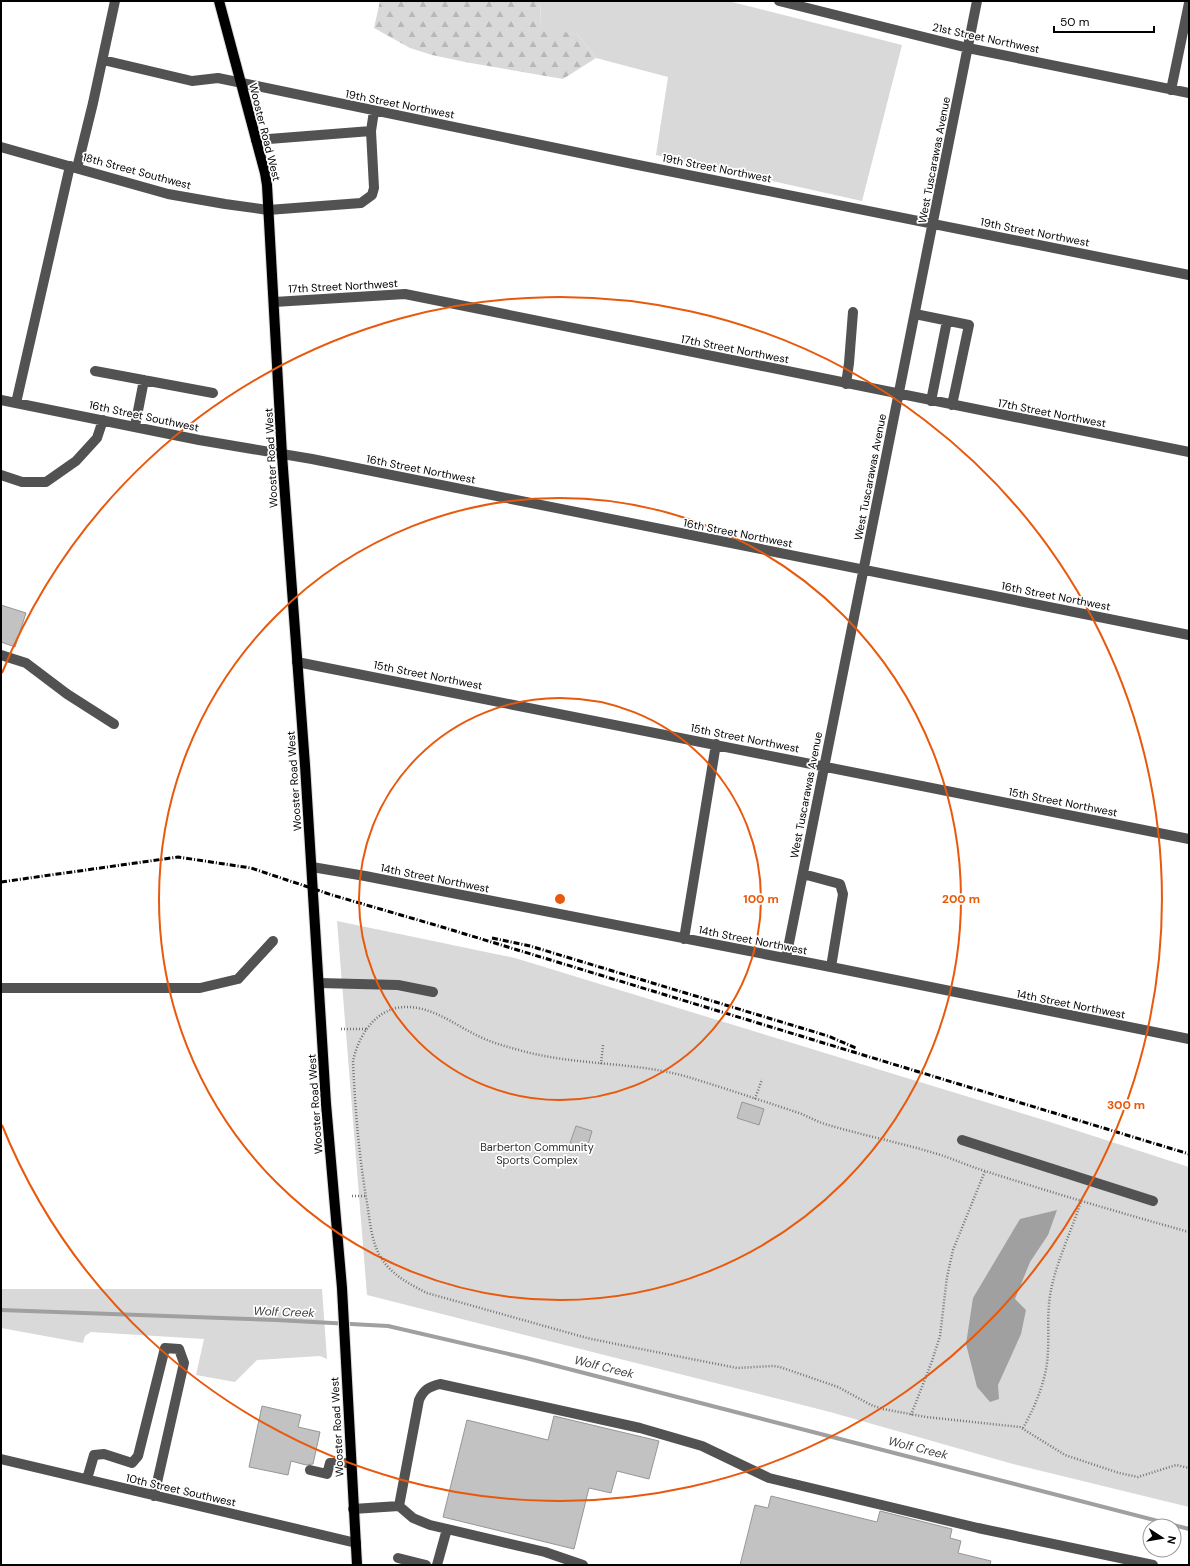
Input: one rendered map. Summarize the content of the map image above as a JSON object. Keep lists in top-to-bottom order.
{
  "streets": {
    "main road": ["Wooster Road West"],
    "street": [
      "21st Street Northwest",
      "19th Street Northwest",
      "West Tuscarawas Avenue",
      "18th Street Southwest",
      "17th Street Northwest",
      "16th Street Southwest",
      "16th Street Northwest",
      "15th Street Northwest",
      "14th Street Northwest",
      "10th Street Southwest"
    ]
  },
  "crossings": [
    ["21st Street Northwest", "West Tuscarawas Avenue"],
    ["19th Street Northwest", "Wooster Road West"],
    ["19th Street Northwest", "West Tuscarawas Avenue"],
    ["Wooster Road West", "18th Street Southwest"],
    ["Wooster Road West", "17th Street Northwest"],
    ["Wooster Road West", "16th Street Southwest"],
    ["Wooster Road West", "16th Street Northwest"],
    ["Wooster Road West", "15th Street Northwest"],
    ["Wooster Road West", "14th Street Northwest"],
    ["Wooster Road West", "10th Street Southwest"],
    ["West Tuscarawas Avenue", "17th Street Northwest"],
    ["West Tuscarawas Avenue", "16th Street Northwest"],
    ["West Tuscarawas Avenue", "15th Street Northwest"],
    ["West Tuscarawas Avenue", "14th Street Northwest"],
    ["16th Street Southwest", "16th Street Northwest"]
  ],
  "water": ["Wolf Creek"],
  "parks": ["Barberton Community Sports Complex"],
  "scale_bar": "50 m",
  "north": "right",
  "rings": ["100 m", "200 m", "300 m"]
}
